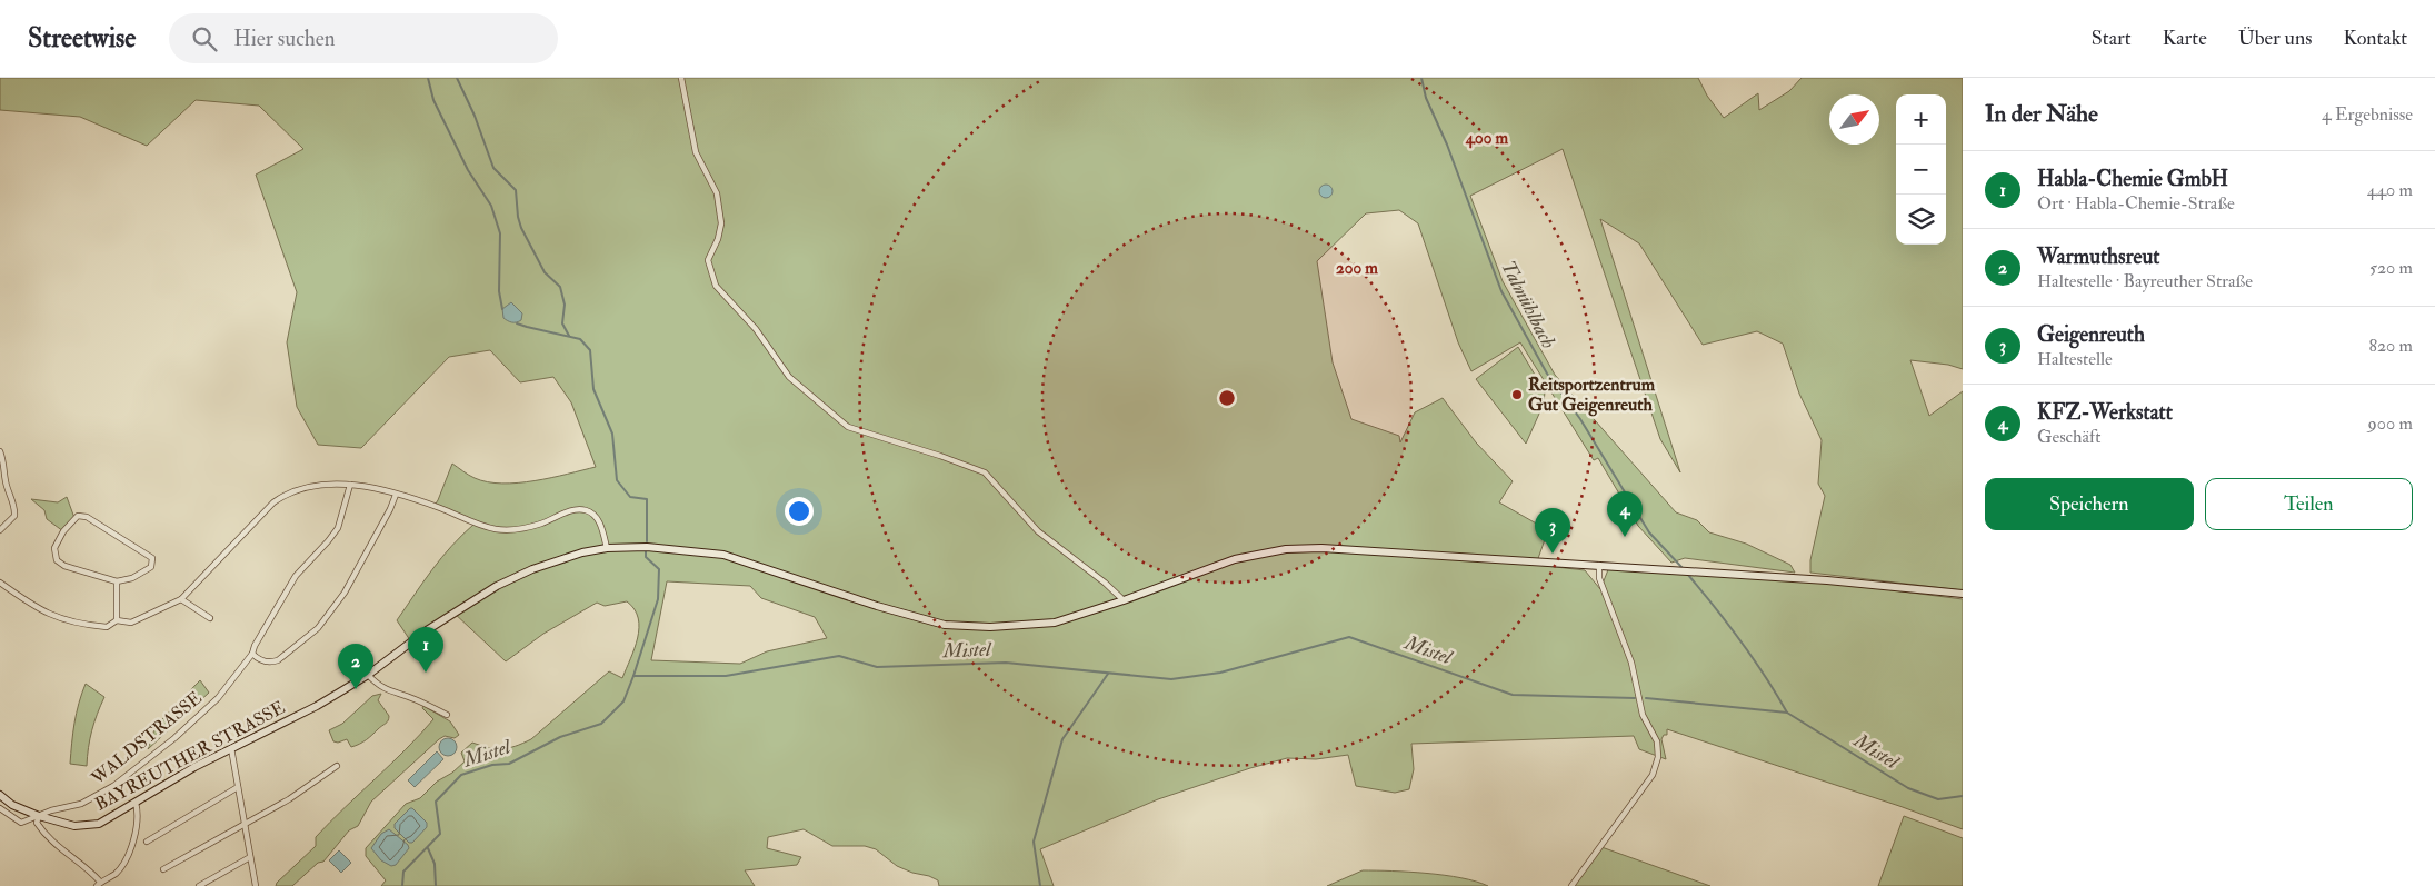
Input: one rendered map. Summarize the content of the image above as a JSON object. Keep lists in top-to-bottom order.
{
  "streets": {
    "main road": ["BAYREUTHER STRASSE"],
    "street": ["WALDSTRASSE"]
  },
  "crossings": [
    ["WALDSTRASSE", "BAYREUTHER STRASSE"]
  ],
  "water": ["Talmühlbach", "Mistel"],
  "places": ["Reitsportzentrum Gut Geigenreuth"],
  "north": "top right",
  "page": {
    "header": "Streetwise",
    "search": "Hier suchen",
    "nav": [
      "Start",
      "Karte",
      "Über uns",
      "Kontakt"
    ],
    "heading": ["In der Nähe", "4 Ergebnisse"],
    "map_buttons": ["+", "−"],
    "list": [
      {
        "mark": "1",
        "name": "Habla-Chemie GmbH",
        "note": "Ort · Habla-Chemie-Straße",
        "value": "440 m"
      },
      {
        "mark": "2",
        "name": "Warmuthsreut",
        "note": "Haltestelle · Bayreuther Straße",
        "value": "520 m"
      },
      {
        "mark": "3",
        "name": "Geigenreuth",
        "note": "Haltestelle",
        "value": "820 m"
      },
      {
        "mark": "4",
        "name": "KFZ-Werkstatt",
        "note": "Geschäft",
        "value": "900 m"
      }
    ],
    "buttons": ["Speichern", "Teilen"],
    "pins": [
      "4",
      "3",
      "1",
      "2"
    ]
  },
  "rings": ["400 m", "200 m"]
}
